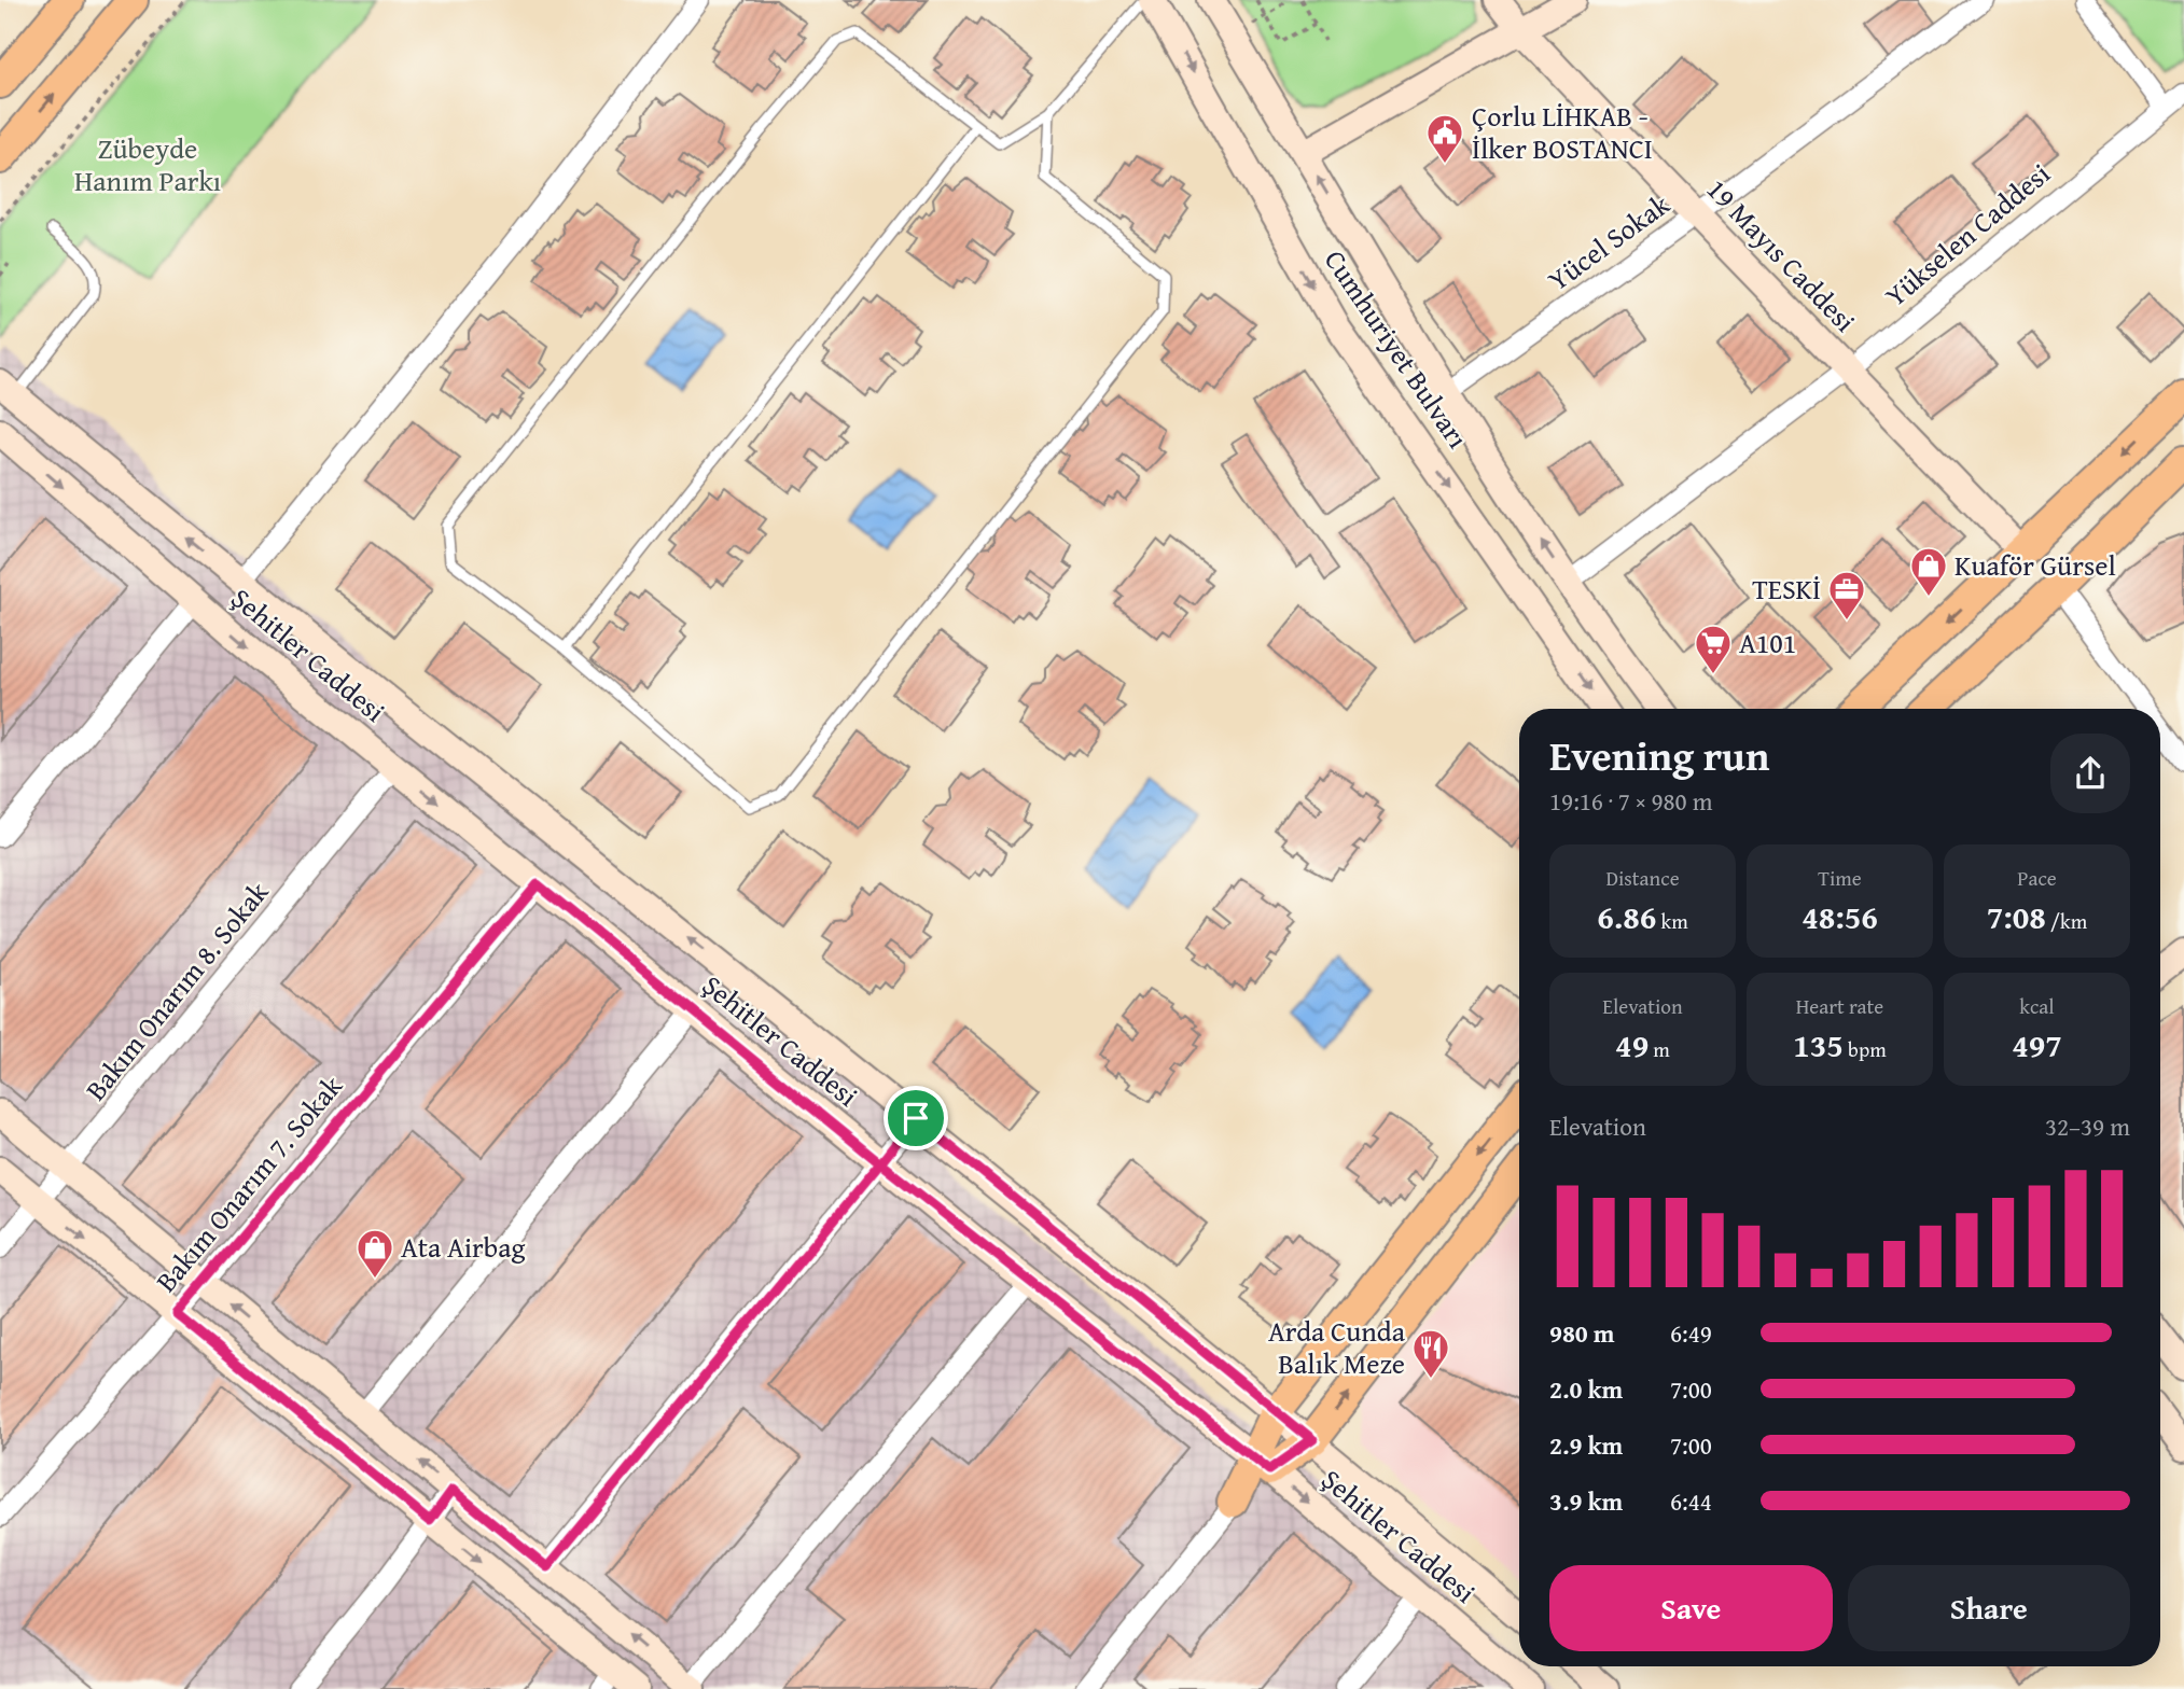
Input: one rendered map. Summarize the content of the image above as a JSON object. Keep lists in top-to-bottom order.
{
  "streets": {
    "street": [
      "Yükselen Caddesi",
      "Yücel Sokak",
      "19 Mayıs Caddesi",
      "Cumhuriyet Bulvarı",
      "Şehitler Caddesi",
      "Bakım Onarım 8. Sokak",
      "Bakım Onarım 7. Sokak"
    ]
  },
  "crossings": [
    ["Yükselen Caddesi", "19 Mayıs Caddesi"],
    ["Yükselen Caddesi", "Cumhuriyet Bulvarı"],
    ["Yücel Sokak", "19 Mayıs Caddesi"],
    ["Yücel Sokak", "Cumhuriyet Bulvarı"],
    ["Şehitler Caddesi", "Bakım Onarım 8. Sokak"],
    ["Şehitler Caddesi", "Bakım Onarım 7. Sokak"]
  ],
  "parks": ["Zübeyde Hanım Parkı"],
  "places": {
    "public building": ["Çorlu LİHKAB - İlker BOSTANCI"],
    "shop": ["Kuaför Gürsel", "Ata Airbag"],
    "office": ["TESKİ"],
    "supermarket": ["A101"],
    "restaurant": ["Arda Cunda Balık Meze"]
  },
  "page": {
    "heading": ["Evening run", "19:16 · 7 × 980 m"],
    "stats": [
      ["Distance", "6.86 km"],
      ["Time", "48:56"],
      ["Pace", "7:08 /km"],
      ["Elevation", "49 m"],
      ["Heart rate", "135 bpm"],
      ["kcal", "497"]
    ],
    "chart": ["Elevation", "32–39 m"],
    "list": [
      {
        "name": "980 m",
        "note": "6:49"
      },
      {
        "name": "2.0 km",
        "note": "7:00"
      },
      {
        "name": "2.9 km",
        "note": "7:00"
      },
      {
        "name": "3.9 km",
        "note": "6:44"
      }
    ],
    "buttons": ["Save", "Share"]
  }
}
